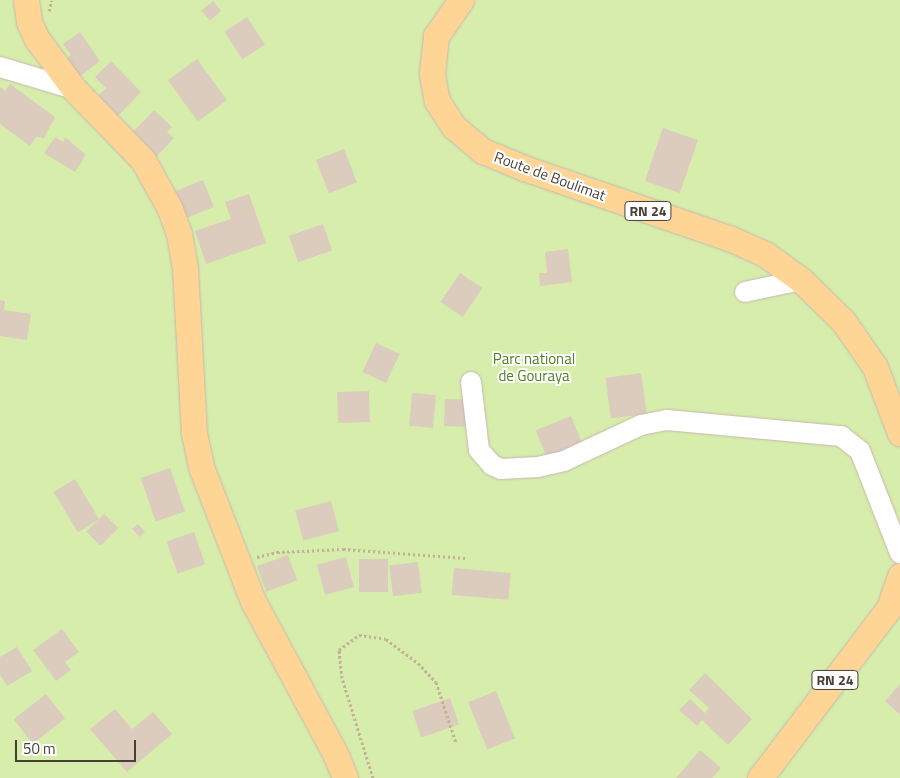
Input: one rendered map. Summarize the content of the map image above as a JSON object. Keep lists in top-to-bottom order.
{
  "streets": {
    "main road": ["Route de Boulimat", "RN 24"]
  },
  "parks": ["Parc national de Gouraya"],
  "scale_bar": "50 m"
}
